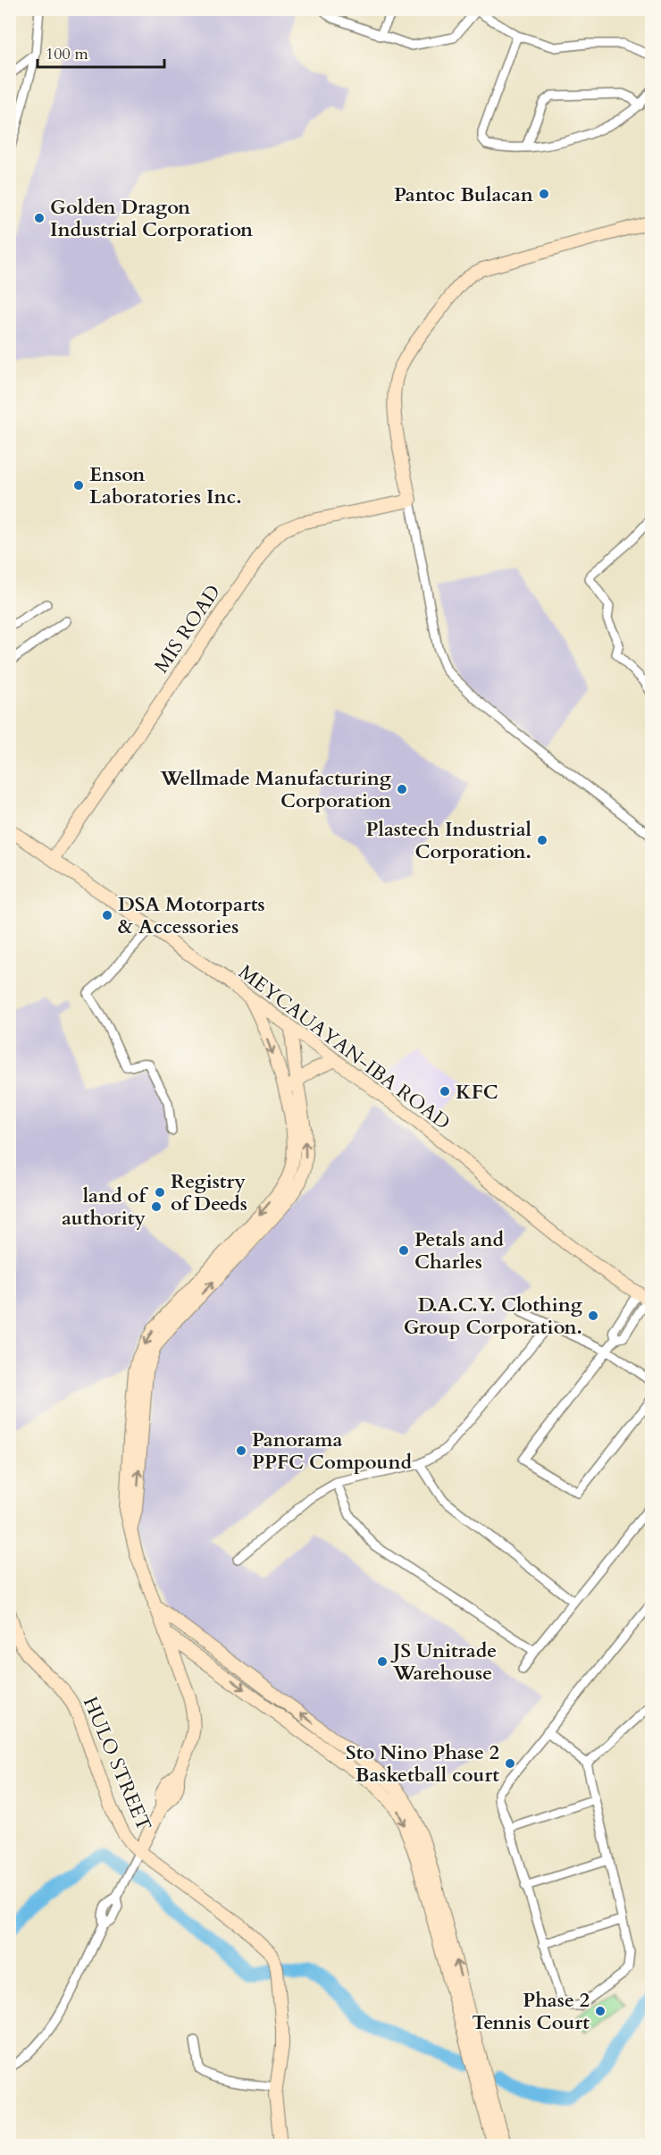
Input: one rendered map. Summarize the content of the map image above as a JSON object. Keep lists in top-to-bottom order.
{
  "streets": {
    "street": ["MIS ROAD", "MEYCAUAYAN-IBA ROAD", "HULO STREET"]
  },
  "crossings": [
    ["MIS ROAD", "MEYCAUAYAN-IBA ROAD"]
  ],
  "places": [
    "Pantoc Bulacan",
    "Golden Dragon Industrial Corporation",
    "Enson Laboratories Inc.",
    "Wellmade Manufacturing Corporation",
    "Plastech Industrial Corporation.",
    "DSA Motorparts & Accessories",
    "KFC",
    "Registry of Deeds",
    "land of authority",
    "Petals and Charles",
    "D.A.C.Y. Clothing Group Corporation.",
    "Panorama PPFC Compound",
    "JS Unitrade Warehouse",
    "Sto Nino Phase 2 Basketball court",
    "Phase 2 Tennis Court"
  ],
  "scale_bar": "100 m"
}
